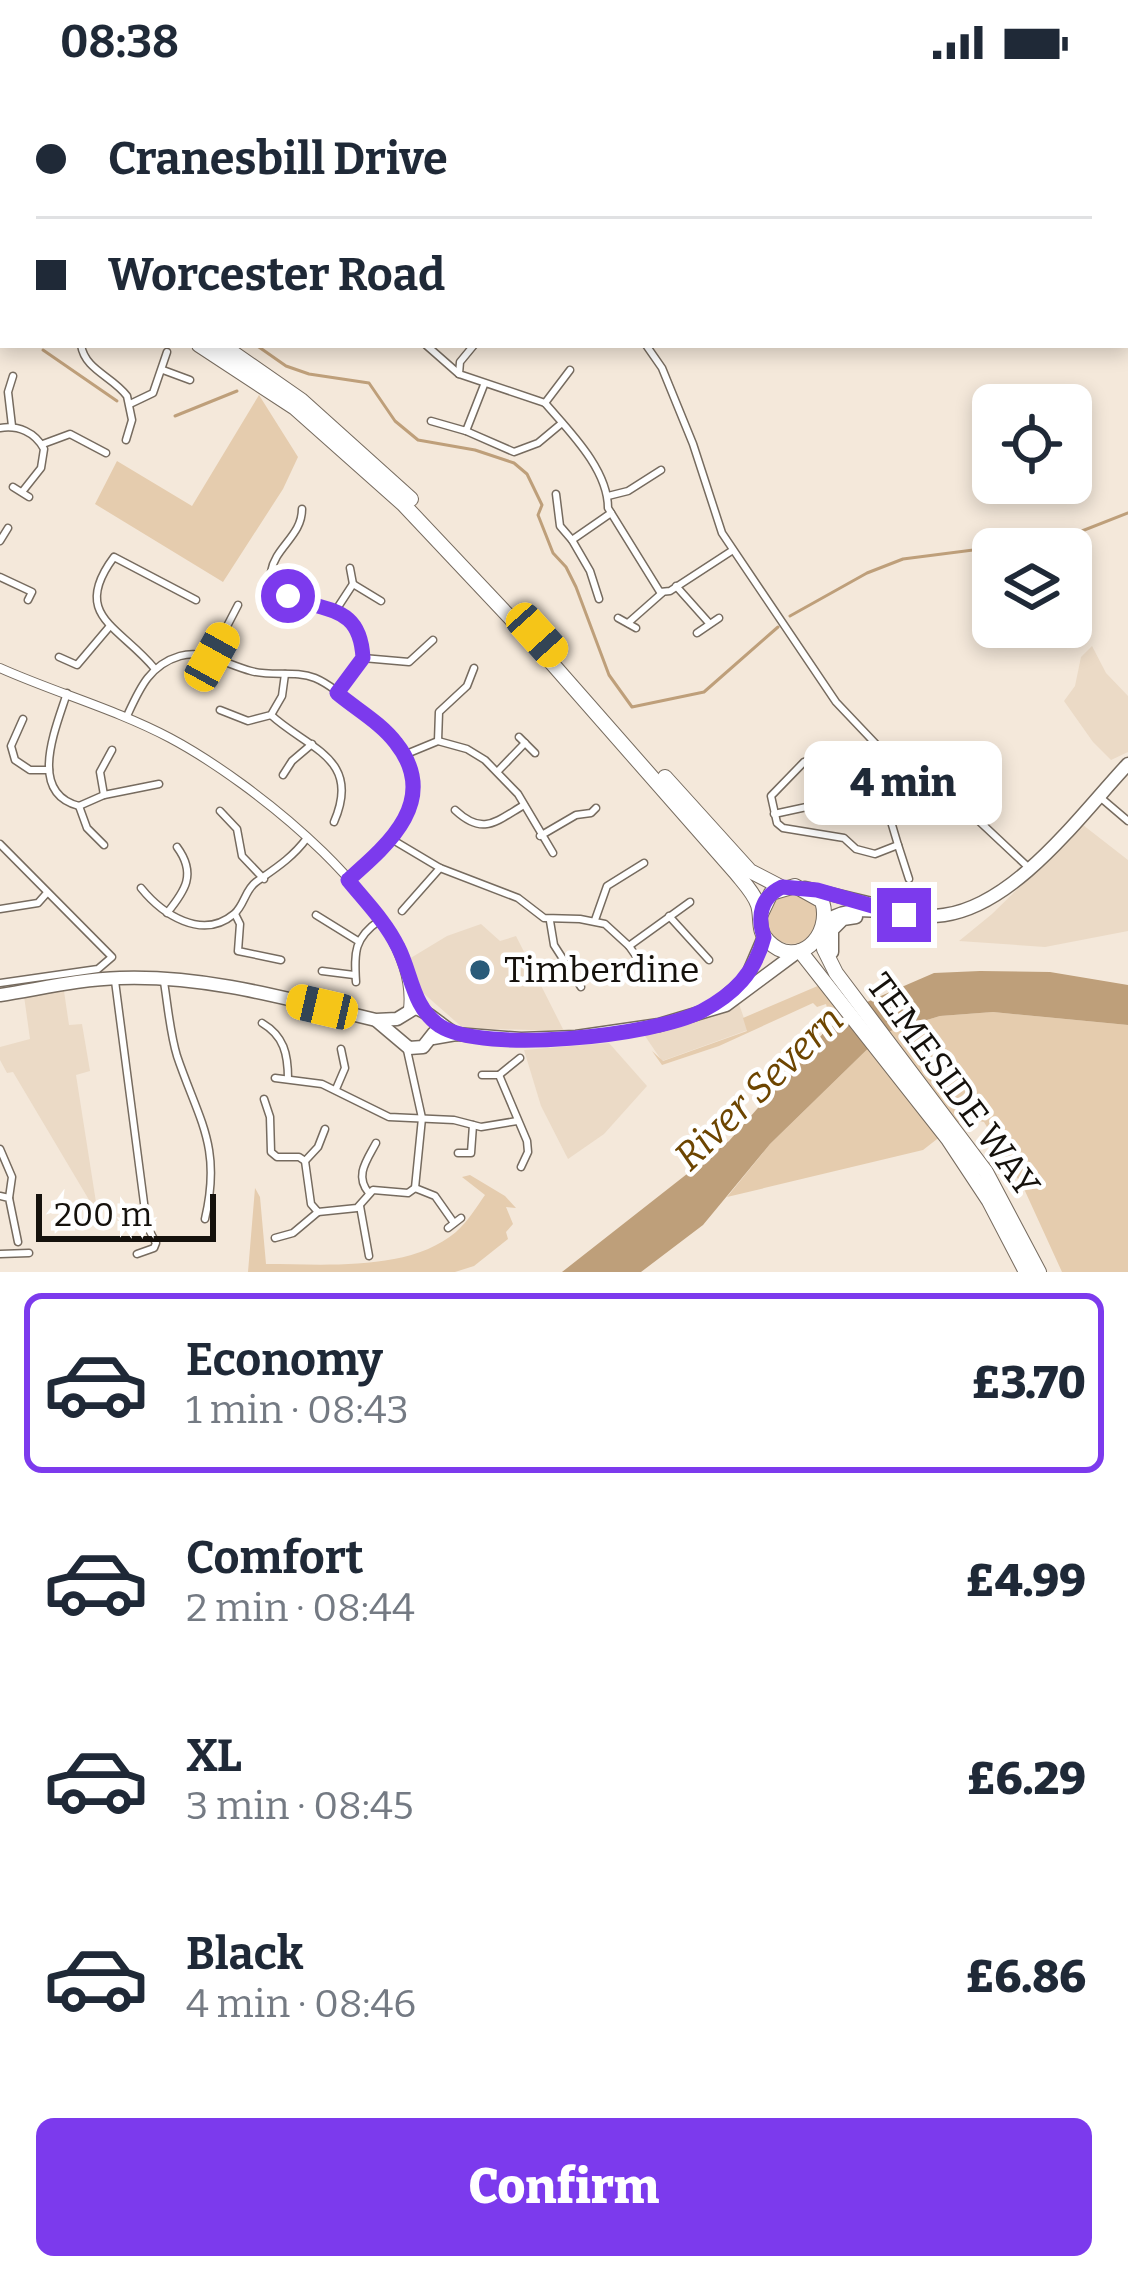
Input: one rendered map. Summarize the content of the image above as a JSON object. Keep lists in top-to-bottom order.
{
  "streets": {
    "highway": ["TEMESIDE WAY"]
  },
  "water": ["River Severn"],
  "places": ["Timberdine"],
  "scale_bar": "200 m",
  "page": {
    "status": "08:38",
    "banner": ["Cranesbill Drive", "Worcester Road"],
    "bubble": "4 min",
    "scale": "200 m",
    "list": [
      {
        "name": "Economy",
        "note": "1 min · 08:43",
        "value": "£3.70"
      },
      {
        "name": "Comfort",
        "note": "2 min · 08:44",
        "value": "£4.99"
      },
      {
        "name": "XL",
        "note": "3 min · 08:45",
        "value": "£6.29"
      },
      {
        "name": "Black",
        "note": "4 min · 08:46",
        "value": "£6.86"
      }
    ],
    "buttons": "Confirm"
  }
}
